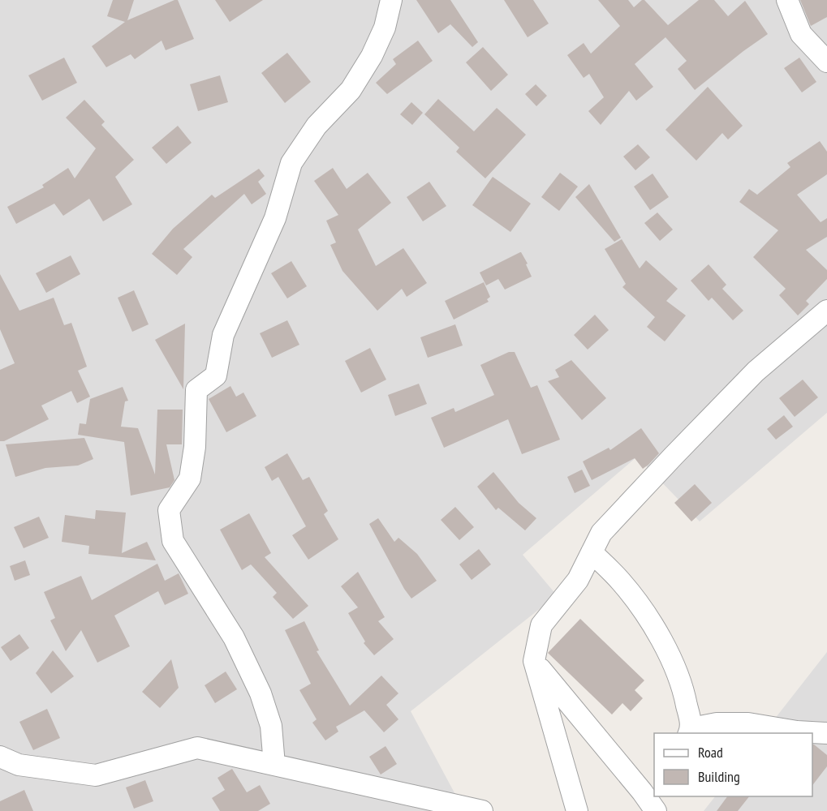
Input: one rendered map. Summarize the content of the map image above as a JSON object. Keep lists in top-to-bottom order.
{
  "legend": ["Road", "Building"]
}
